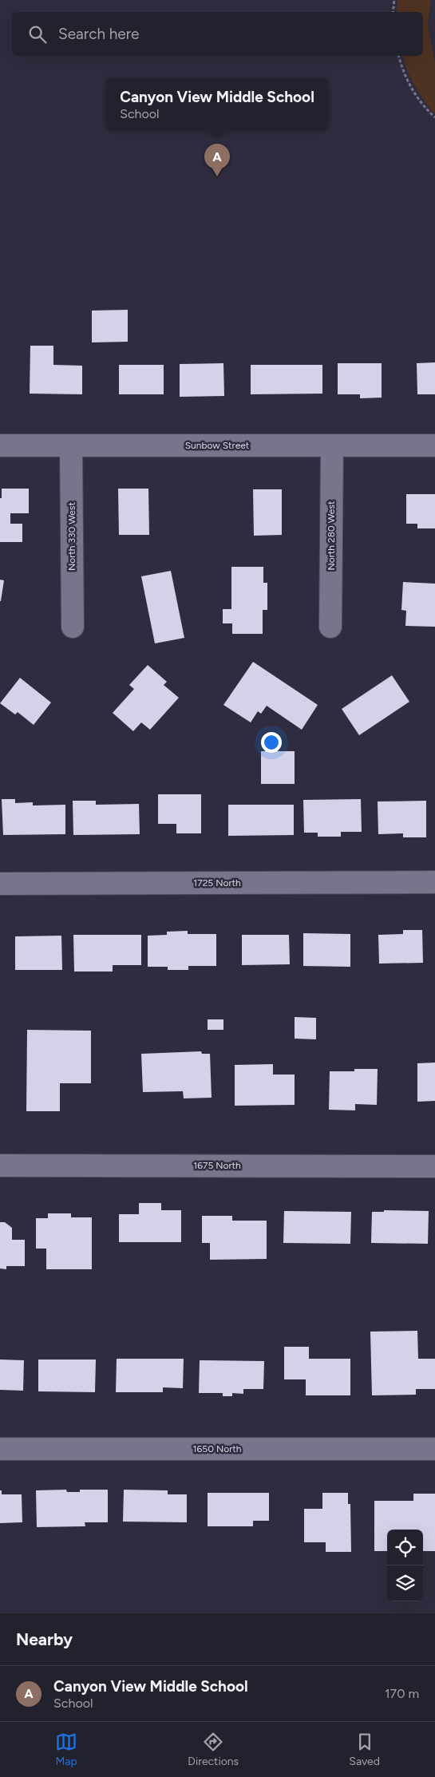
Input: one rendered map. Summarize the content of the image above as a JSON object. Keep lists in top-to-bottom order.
{
  "streets": {
    "street": [
      "Sunbow Street",
      "North 280 West",
      "North 330 West",
      "1725 North",
      "1675 North",
      "1650 North"
    ]
  },
  "crossings": [
    ["Sunbow Street", "North 280 West"],
    ["Sunbow Street", "North 330 West"]
  ],
  "page": {
    "search": "Search here",
    "popup": ["Canyon View Middle School", "School"],
    "pins": "A",
    "heading": "Nearby",
    "list": [
      {
        "mark": "A",
        "name": "Canyon View Middle School",
        "note": "School",
        "value": "170 m"
      }
    ],
    "nav": ["Map", "Directions", "Saved"]
  }
}
